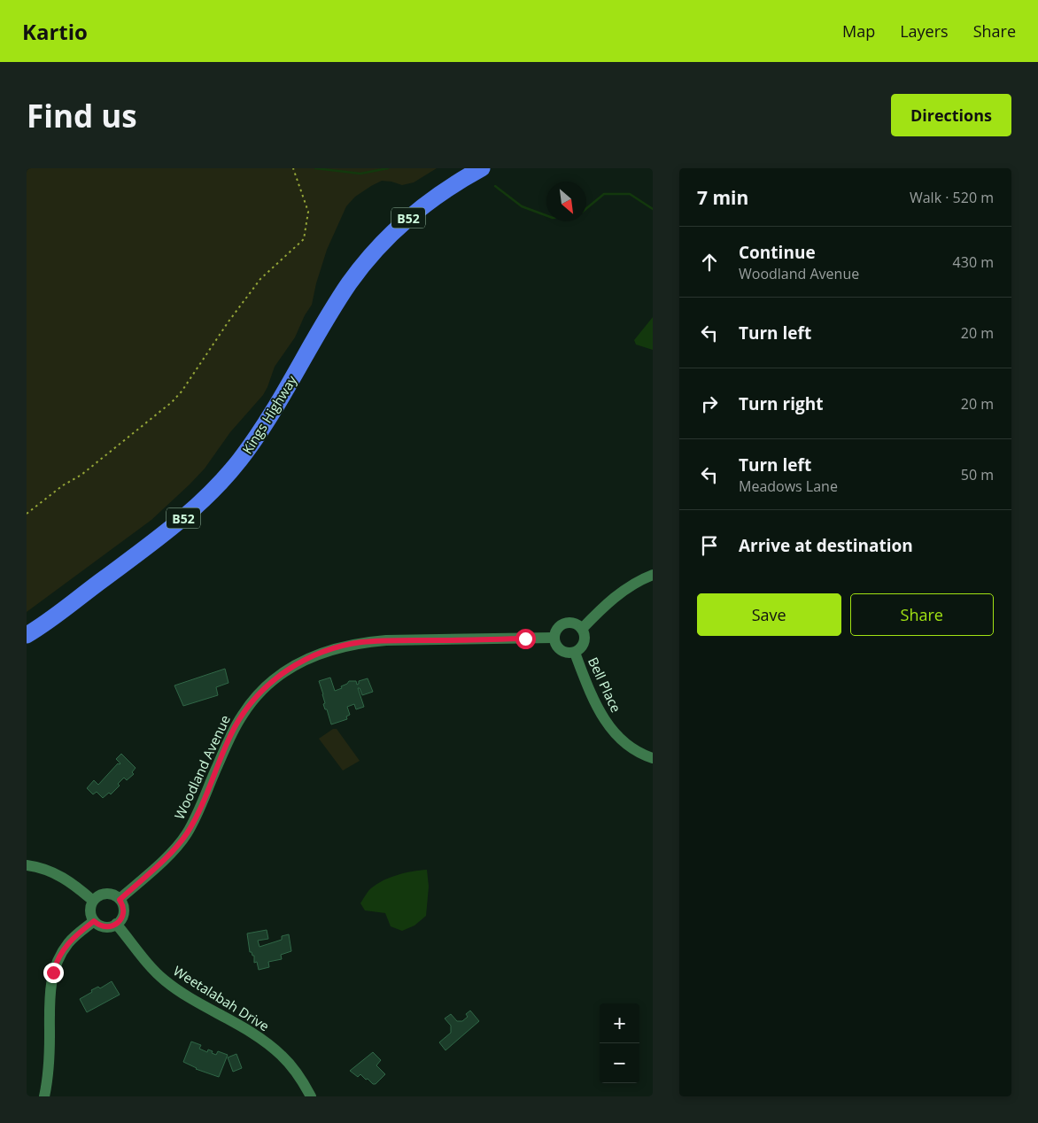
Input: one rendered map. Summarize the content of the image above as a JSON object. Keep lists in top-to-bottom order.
{
  "streets": {
    "highway": ["B52", "Kings Highway"],
    "street": ["Bell Place", "Woodland Avenue", "Weetalabah Drive"]
  },
  "crossings": [
    ["Bell Place", "Woodland Avenue"],
    ["Woodland Avenue", "Weetalabah Drive"]
  ],
  "north": "bottom right",
  "page": {
    "header": "Kartio",
    "nav": ["Map", "Layers", "Share"],
    "buttons": [
      "Directions",
      ["Save", "Share"]
    ],
    "title": "Find us",
    "heading": ["7 min", "Walk · 520 m"],
    "list": [
      ["Continue", "Woodland Avenue", "430 m"],
      ["Turn left", "20 m"],
      ["Turn right", "20 m"],
      ["Turn left", "Meadows Lane", "50 m"],
      "Arrive at destination"
    ],
    "map_buttons": ["+", "−"]
  }
}
